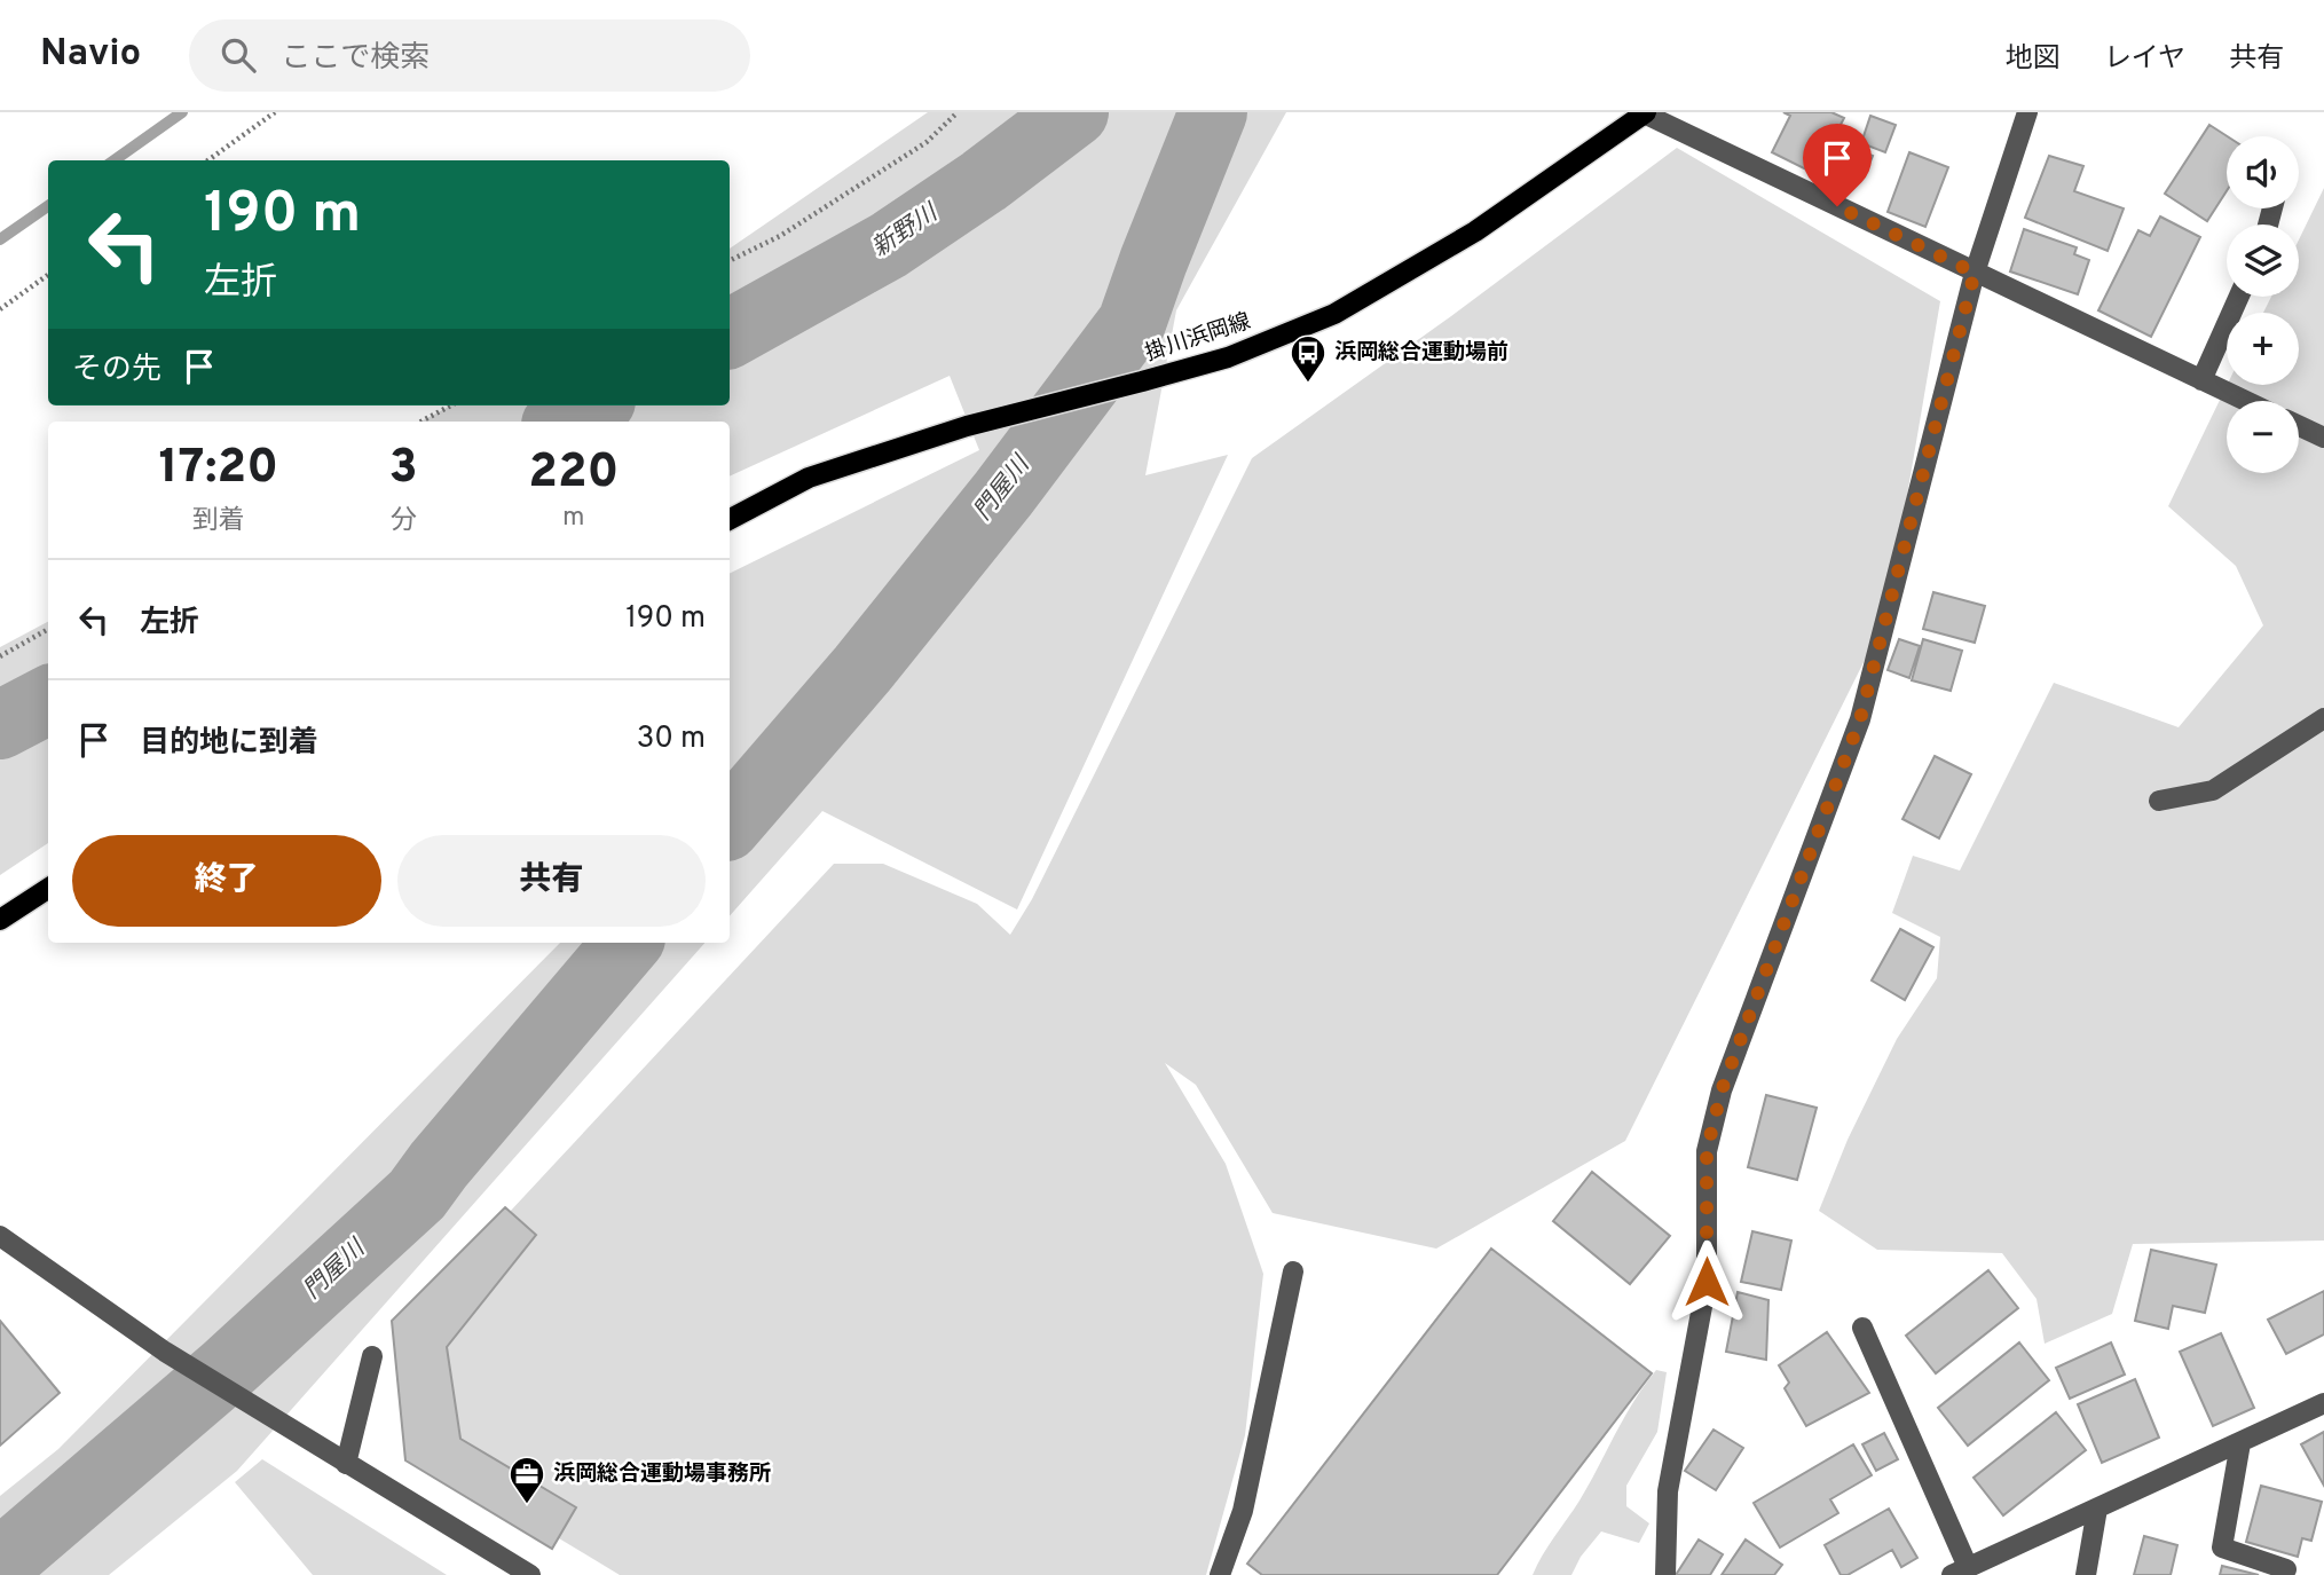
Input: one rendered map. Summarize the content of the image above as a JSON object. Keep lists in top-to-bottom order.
{
  "streets": {
    "main road": ["掛川浜岡線"]
  },
  "water": ["新野川", "門屋川"],
  "places": {
    "bus stop": ["浜岡総合運動場前"],
    "office": ["浜岡総合運動場事務所"]
  },
  "page": {
    "header": "Navio",
    "search": "ここで検索",
    "nav": ["地図", "レイヤ", "共有"],
    "map_buttons": ["+", "−"],
    "turn": ["190 m", "左折"],
    "then": "その先",
    "eta": [
      "17:20",
      "到着",
      "3",
      "分",
      "220",
      "m"
    ],
    "list": [
      {
        "name": "左折",
        "value": "190 m"
      },
      {
        "name": "目的地に到着",
        "value": "30 m"
      }
    ],
    "buttons": ["終了", "共有"]
  }
}
